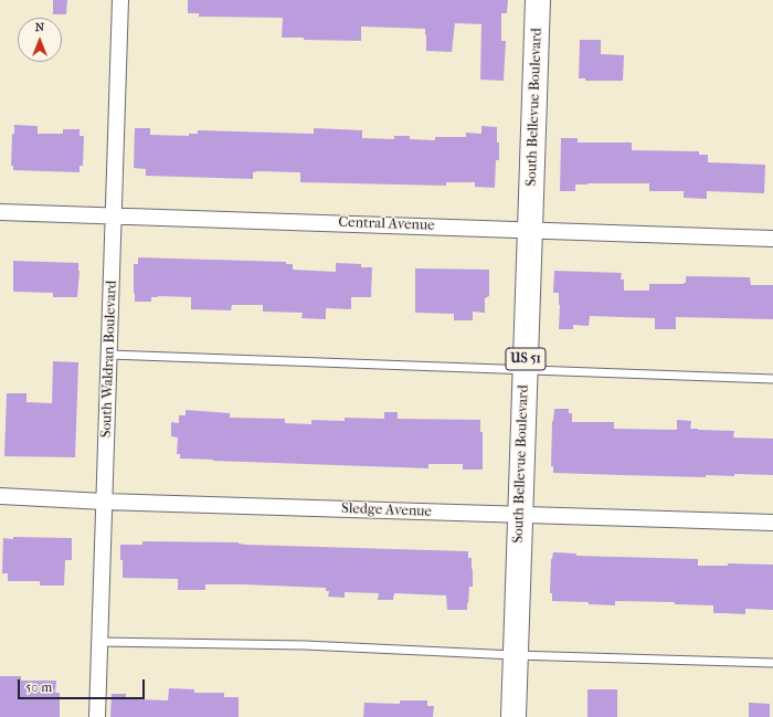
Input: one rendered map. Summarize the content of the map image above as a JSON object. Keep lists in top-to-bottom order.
{
  "streets": {
    "main road": ["South Bellevue Boulevard", "US 51"],
    "street": ["Central Avenue", "South Waldran Boulevard", "Sledge Avenue"]
  },
  "crossings": [
    ["South Bellevue Boulevard", "Central Avenue"],
    ["South Bellevue Boulevard", "Sledge Avenue"],
    ["Central Avenue", "South Waldran Boulevard"],
    ["South Waldran Boulevard", "Sledge Avenue"]
  ],
  "scale_bar": "50 m",
  "north": "top"
}
